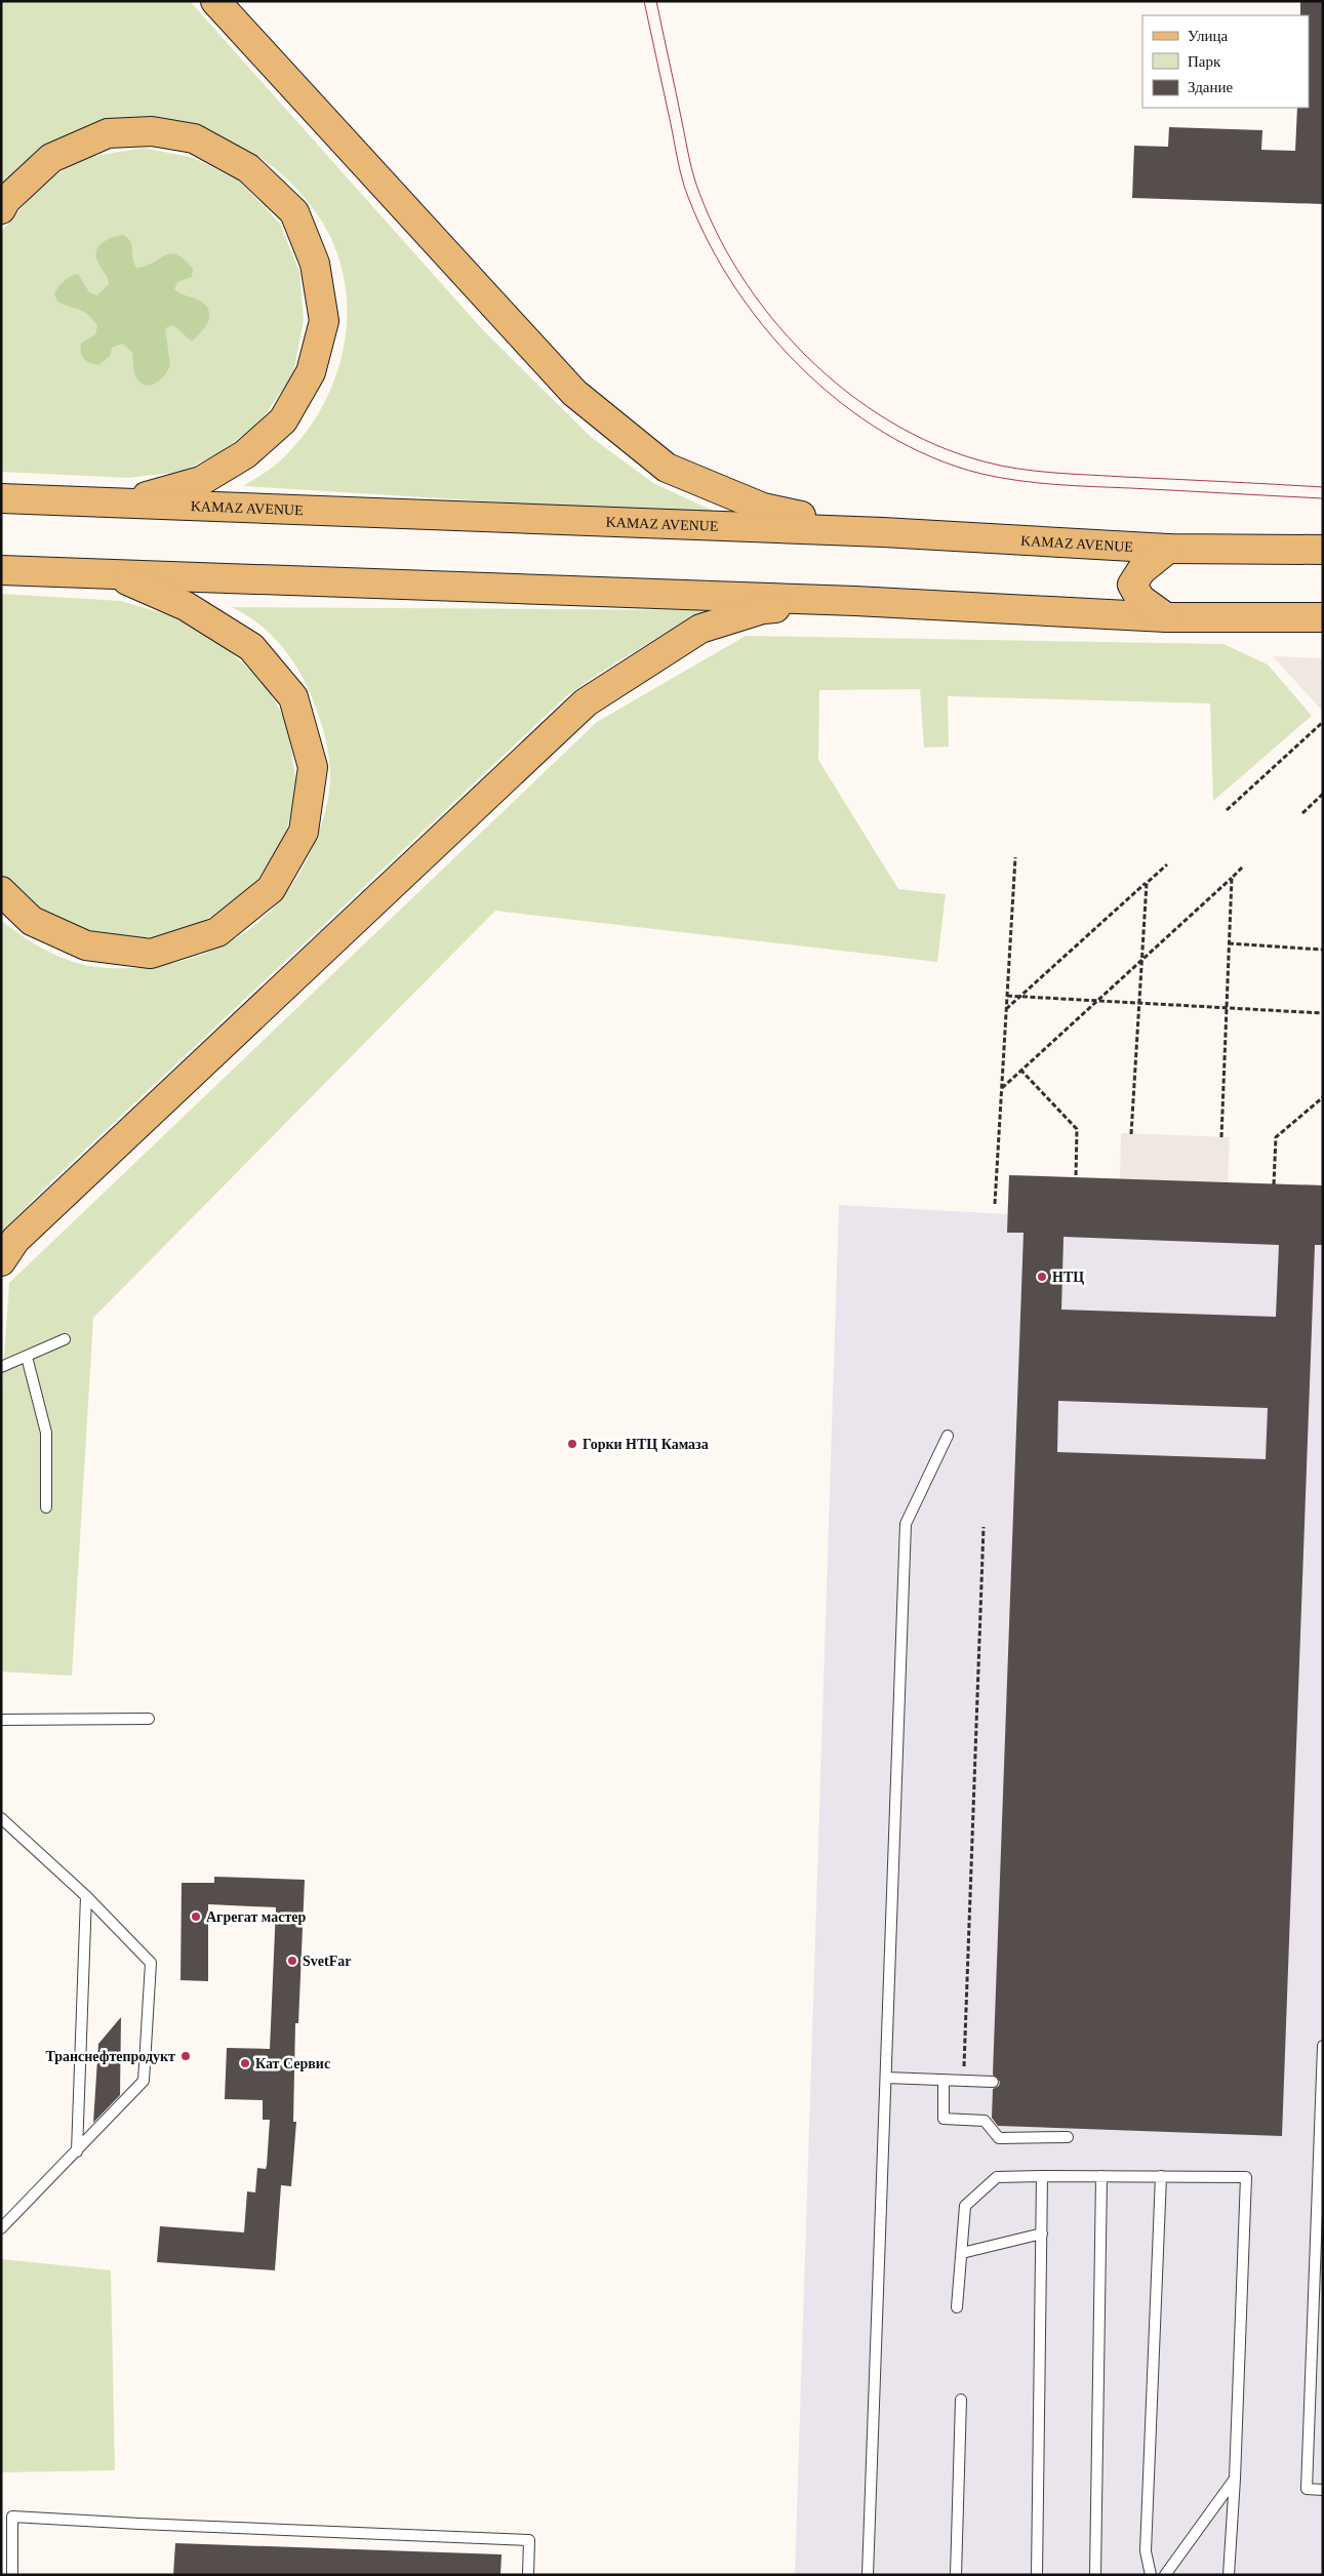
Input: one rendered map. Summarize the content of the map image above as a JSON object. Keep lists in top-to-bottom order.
{
  "streets": {
    "main road": ["KAMAZ AVENUE"]
  },
  "places": [
    "НТЦ",
    "Горки НТЦ Камаза",
    "Агрегат мастер",
    "SvetFar",
    "Транснефтепродукт",
    "Кат Сервис"
  ],
  "legend": ["Улица", "Парк", "Здание"]
}
